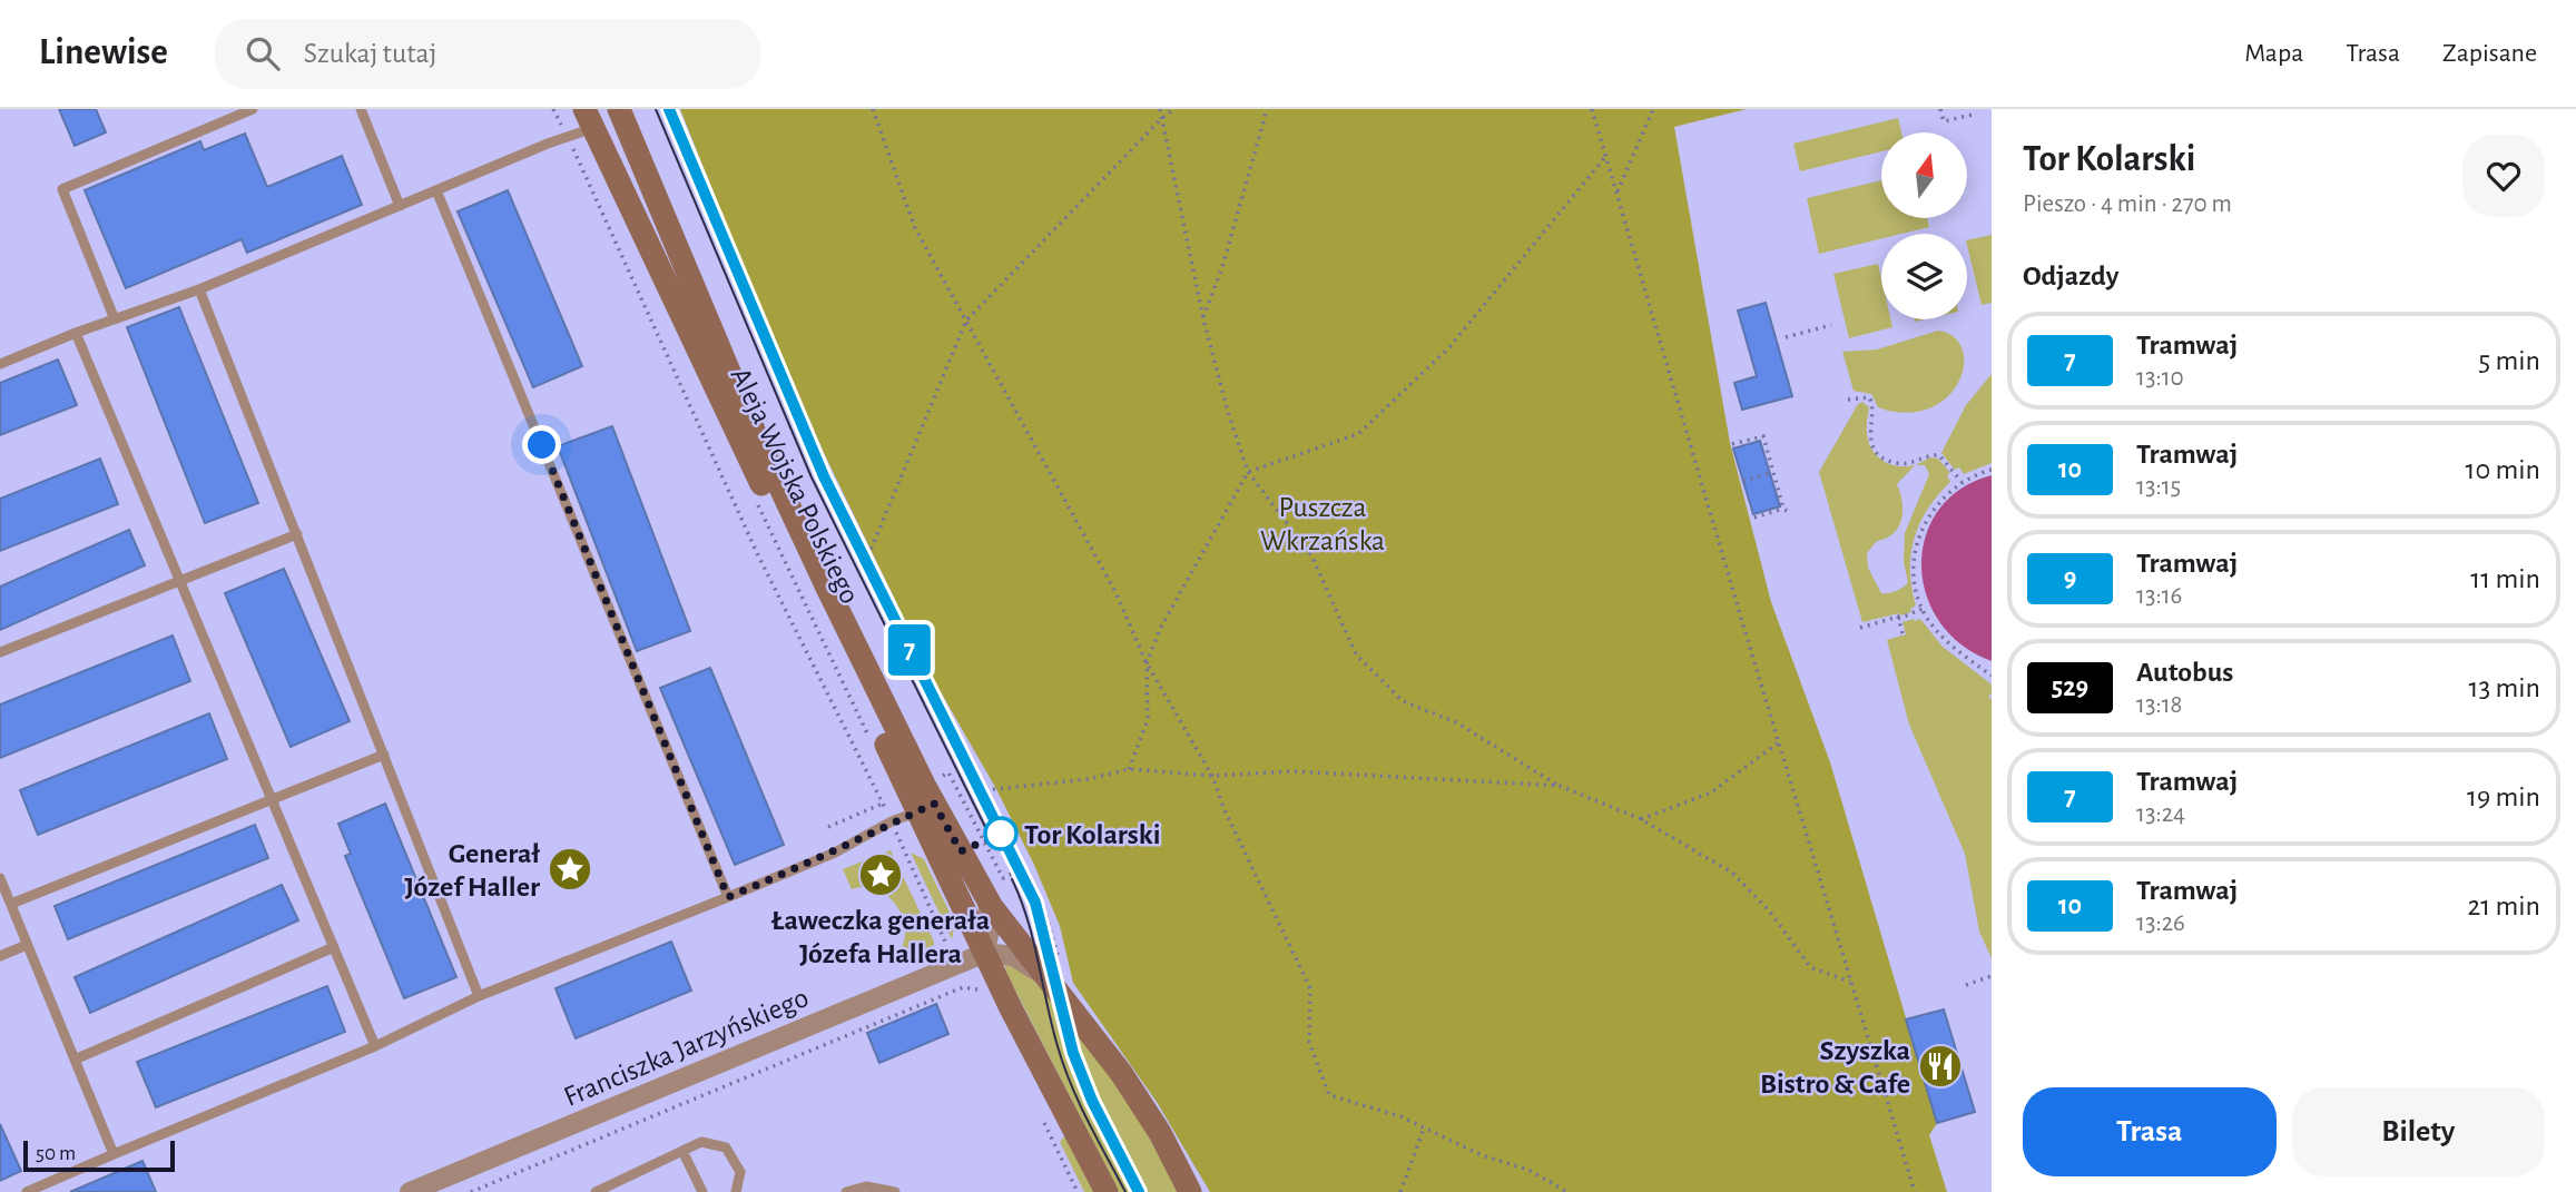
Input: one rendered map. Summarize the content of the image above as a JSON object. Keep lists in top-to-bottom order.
{
  "streets": {
    "main road": ["Aleja Wojska Polskiego"],
    "street": ["Franciszka Jarzyńskiego"]
  },
  "crossings": [
    ["Aleja Wojska Polskiego", "Franciszka Jarzyńskiego"]
  ],
  "parks": ["Puszcza Wkrzańska"],
  "places": {
    "other": ["Tor Kolarski"],
    "place": ["Generał Józef Haller", "Ławeczka generała Józefa Hallera"],
    "restaurant": ["Szyszka Bistro & Cafe"]
  },
  "lines": ["tram line 7"],
  "scale_bar": "50 m",
  "north": "top",
  "page": {
    "header": "Linewise",
    "search": "Szukaj tutaj",
    "nav": ["Mapa", "Trasa", "Zapisane"],
    "on_map": "7",
    "heading": [
      ["Tor Kolarski", "Pieszo · 4 min · 270 m"],
      "Odjazdy"
    ],
    "list": [
      {
        "mark": "7",
        "name": "Tramwaj",
        "note": "13:10",
        "value": "5 min"
      },
      {
        "mark": "10",
        "name": "Tramwaj",
        "note": "13:15",
        "value": "10 min"
      },
      {
        "mark": "9",
        "name": "Tramwaj",
        "note": "13:16",
        "value": "11 min"
      },
      {
        "mark": "529",
        "name": "Autobus",
        "note": "13:18",
        "value": "13 min"
      },
      {
        "mark": "7",
        "name": "Tramwaj",
        "note": "13:24",
        "value": "19 min"
      },
      {
        "mark": "10",
        "name": "Tramwaj",
        "note": "13:26",
        "value": "21 min"
      }
    ],
    "buttons": ["Trasa", "Bilety"],
    "scale": "50 m"
  }
}
